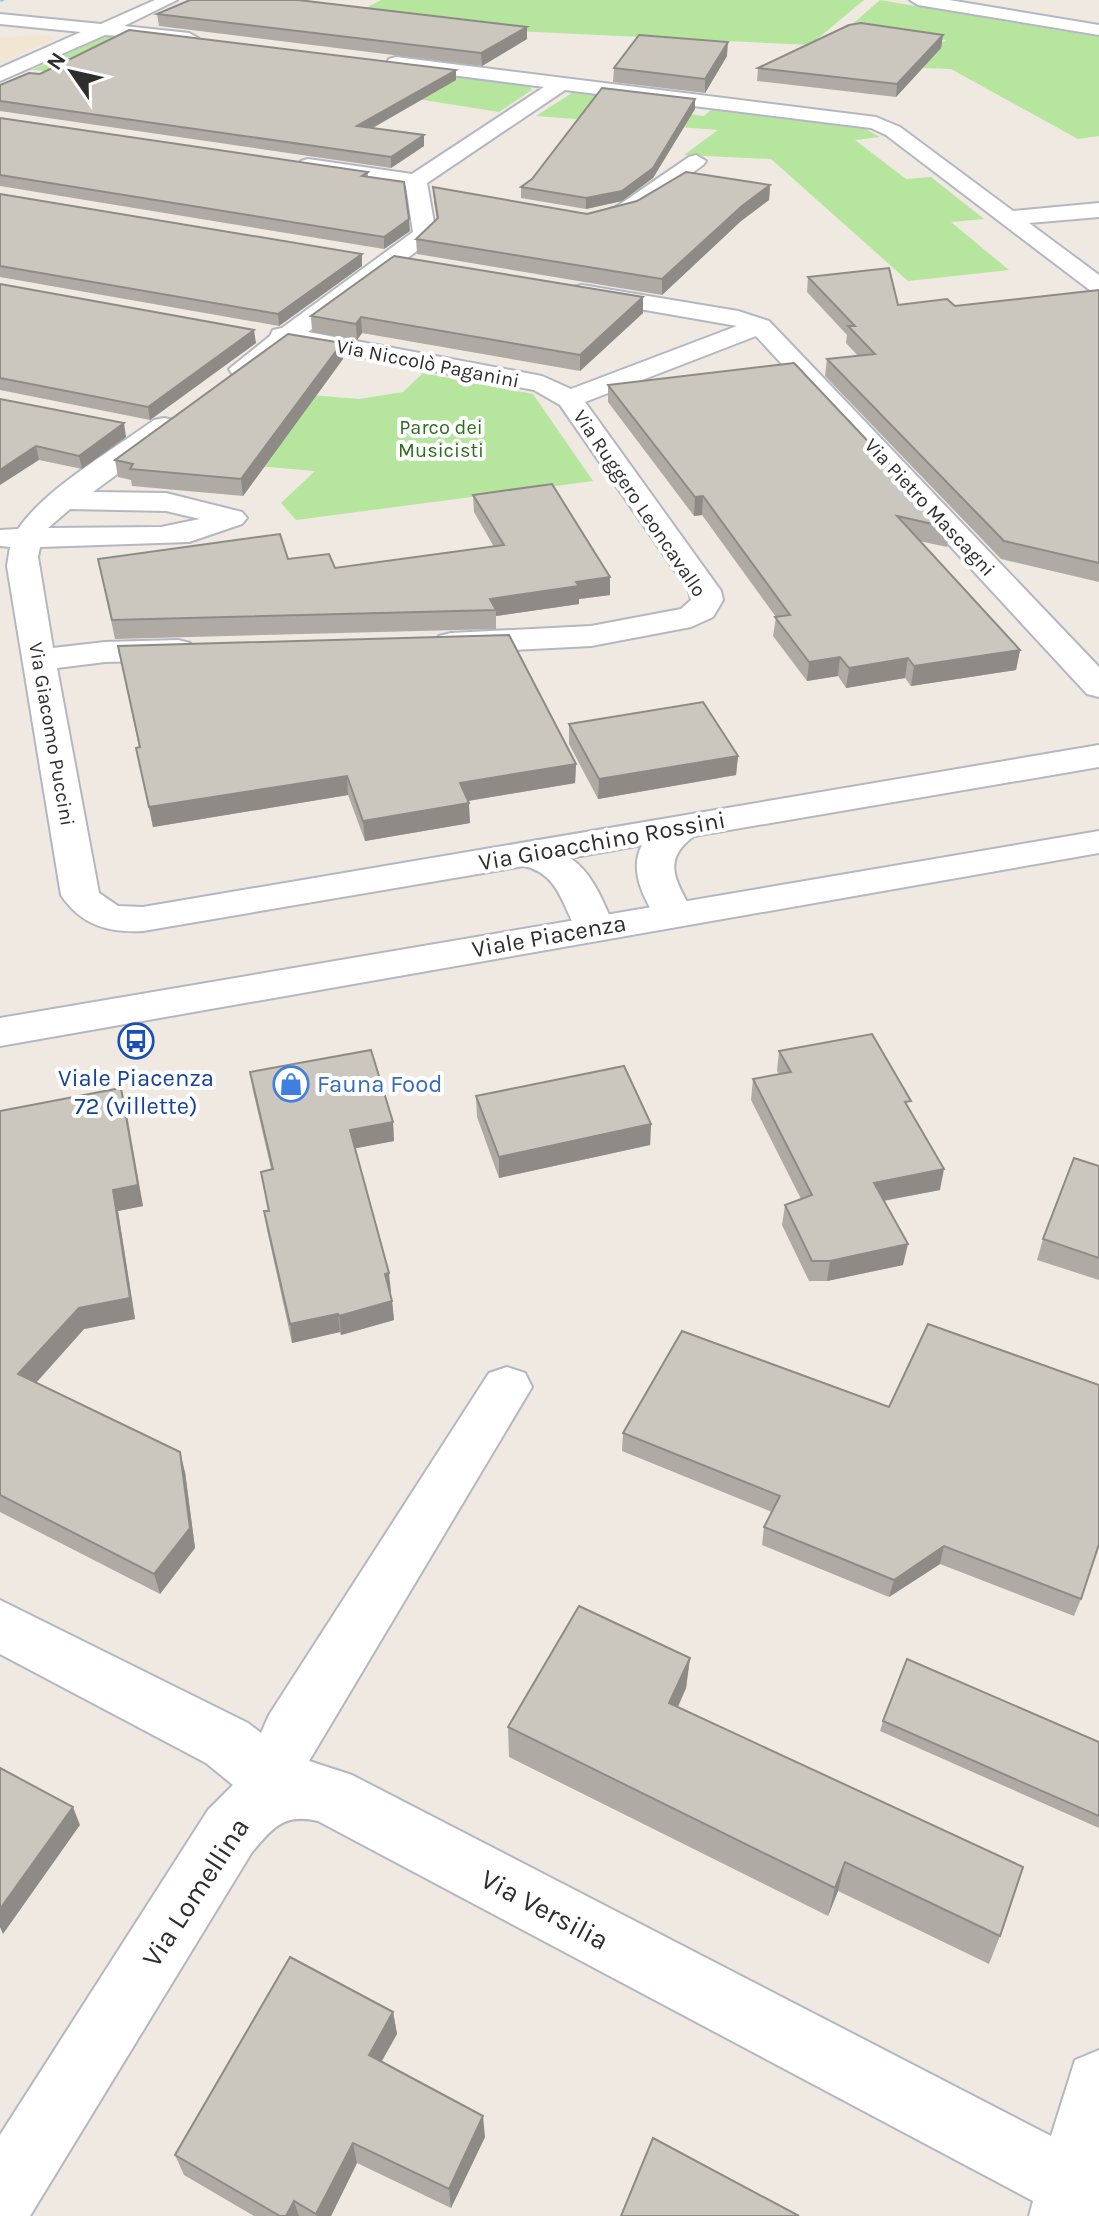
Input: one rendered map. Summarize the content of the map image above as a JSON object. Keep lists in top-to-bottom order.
{
  "streets": {
    "street": [
      "Via Niccolò Paganini",
      "Via Ruggero Leoncavallo",
      "Via Pietro Mascagni",
      "Via Giacomo Puccini",
      "Via Gioacchino Rossini",
      "Viale Piacenza",
      "Via Lomellina",
      "Via Versilia"
    ]
  },
  "crossings": [
    ["Via Niccolò Paganini", "Via Ruggero Leoncavallo"],
    ["Via Giacomo Puccini", "Via Gioacchino Rossini"],
    ["Via Lomellina", "Via Versilia"]
  ],
  "parks": ["Parco dei Musicisti"],
  "places": {
    "bus stop": ["Viale Piacenza 72 (villette)"],
    "shop": ["Fauna Food"]
  },
  "north": "top left"
}
